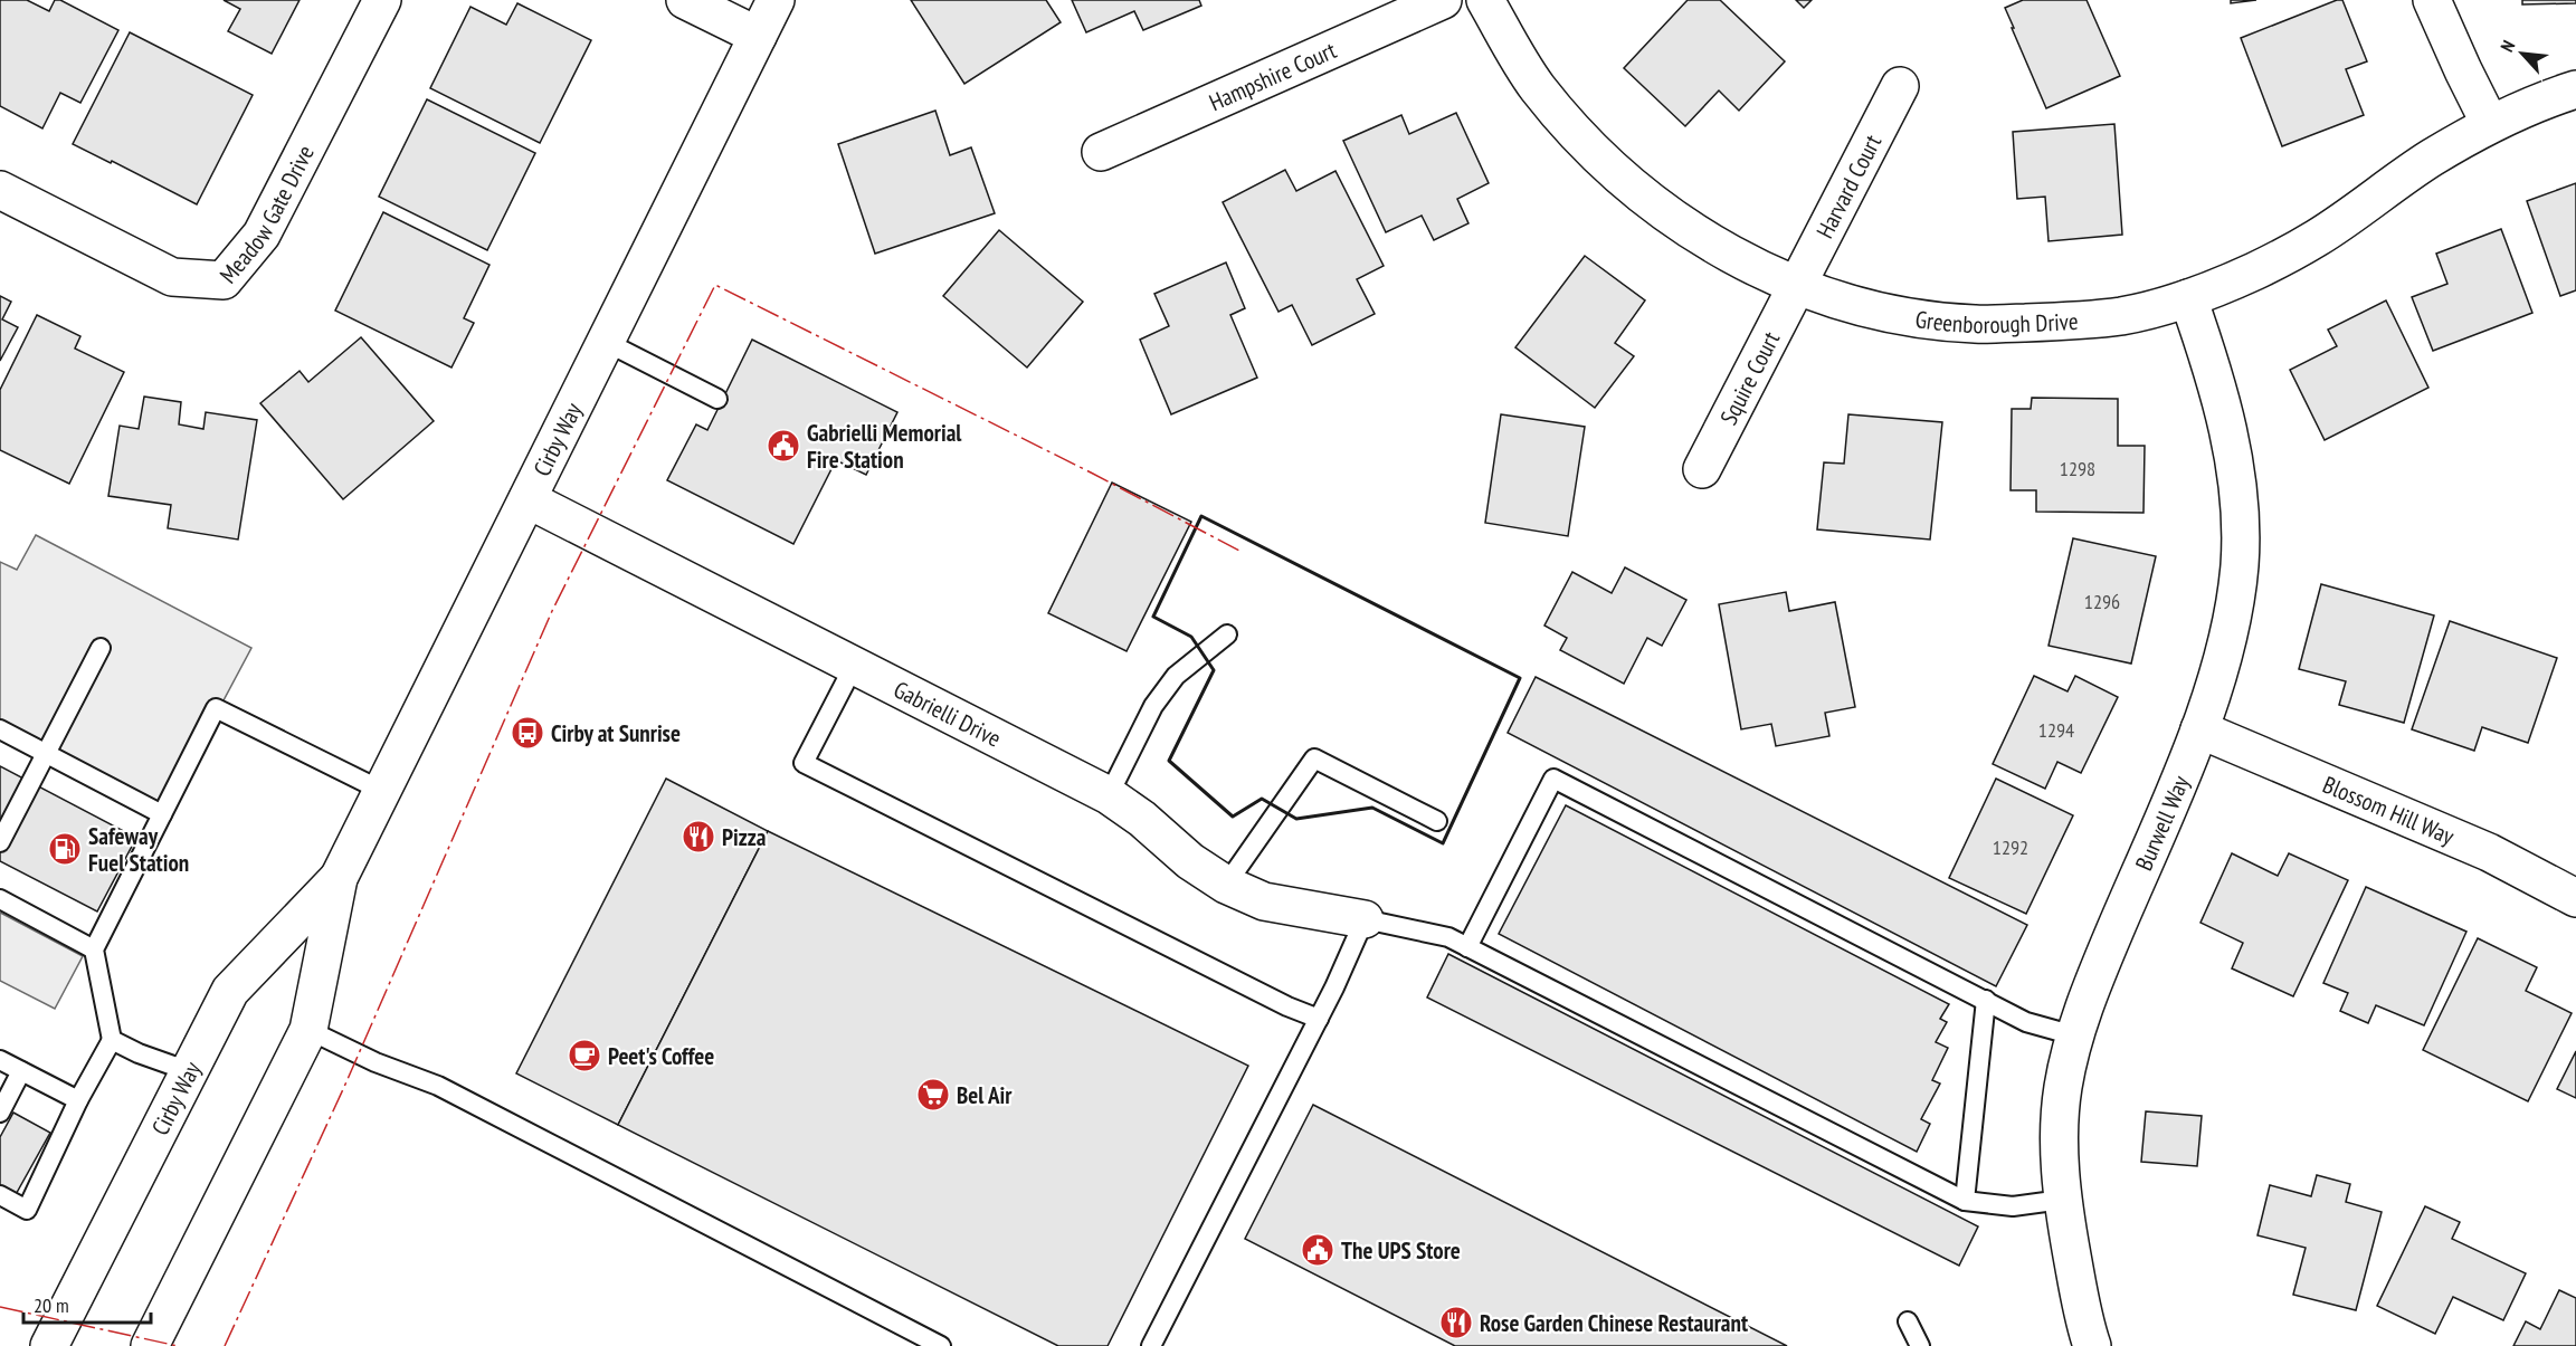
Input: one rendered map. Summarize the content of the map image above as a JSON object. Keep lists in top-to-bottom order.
{
  "streets": {
    "street": [
      "Hampshire Court",
      "Harvard Court",
      "Meadow Gate Drive",
      "Greenborough Drive",
      "Squire Court",
      "Cirby Way",
      "Gabrielli Drive",
      "Blossom Hill Way",
      "Burwell Way"
    ]
  },
  "crossings": [
    ["Harvard Court", "Greenborough Drive"],
    ["Harvard Court", "Squire Court"],
    ["Greenborough Drive", "Squire Court"],
    ["Greenborough Drive", "Burwell Way"],
    ["Cirby Way", "Gabrielli Drive"],
    ["Blossom Hill Way", "Burwell Way"]
  ],
  "places": {
    "public building": ["Gabrielli Memorial Fire Station", "The UPS Store"],
    "bus stop": ["Cirby at Sunrise"],
    "restaurant": ["Pizza", "Rose Garden Chinese Restaurant"],
    "fuel station": ["Safeway Fuel Station"],
    "cafe": ["Peet's Coffee"],
    "supermarket": ["Bel Air"]
  },
  "house_numbers": [
    "1298",
    "1296",
    "1294",
    "1292"
  ],
  "scale_bar": "20 m",
  "north": "top left"
}
